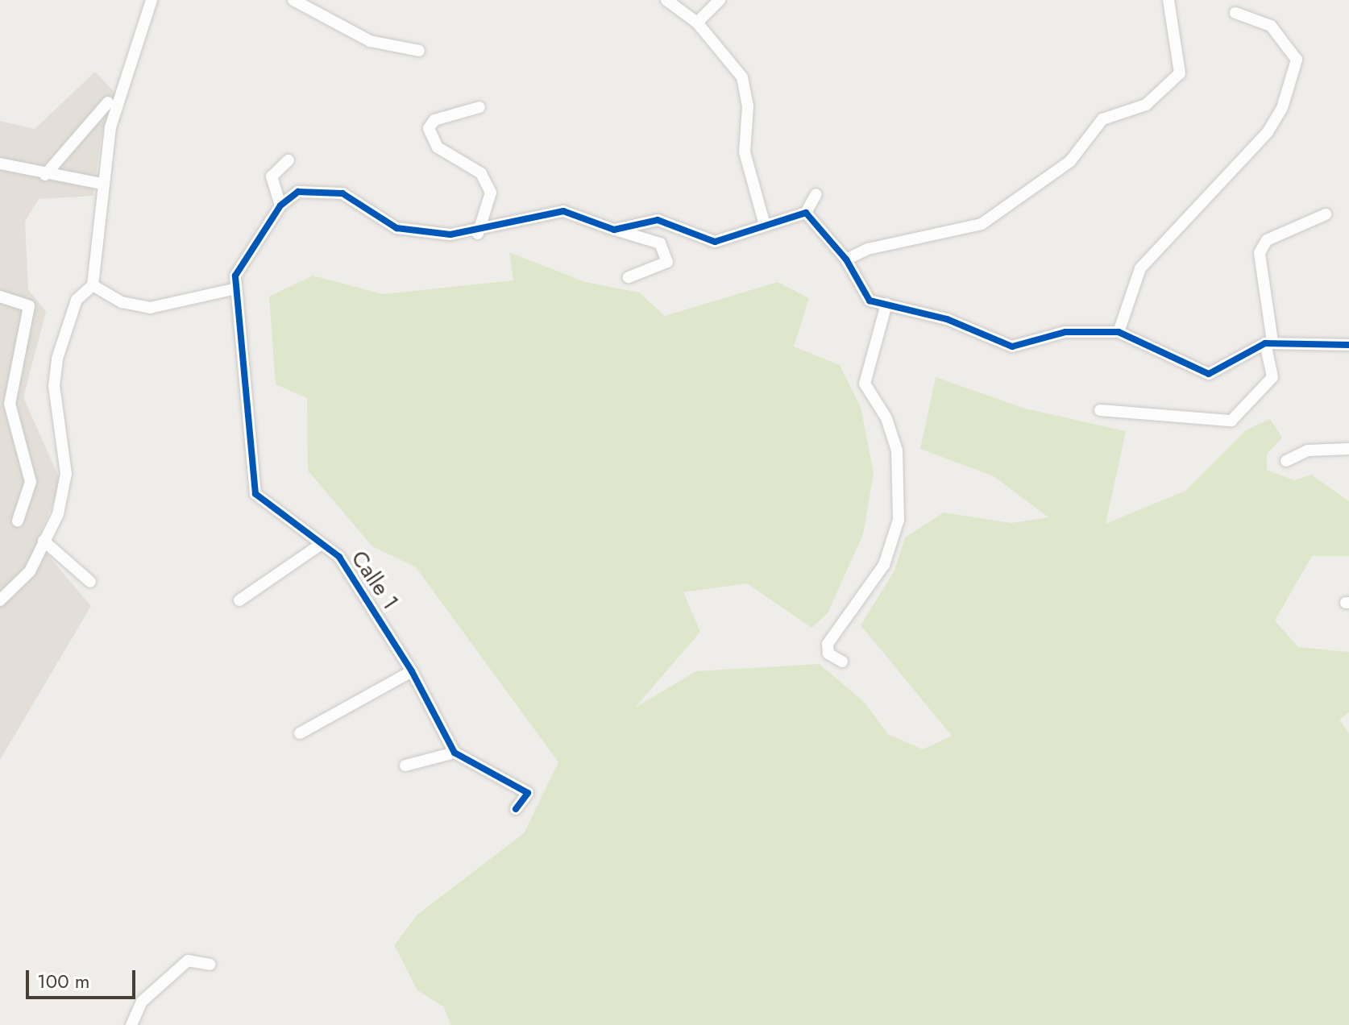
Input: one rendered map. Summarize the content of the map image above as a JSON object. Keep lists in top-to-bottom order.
{
  "streets": {
    "street": ["Calle 1"]
  },
  "scale_bar": "100 m"
}
